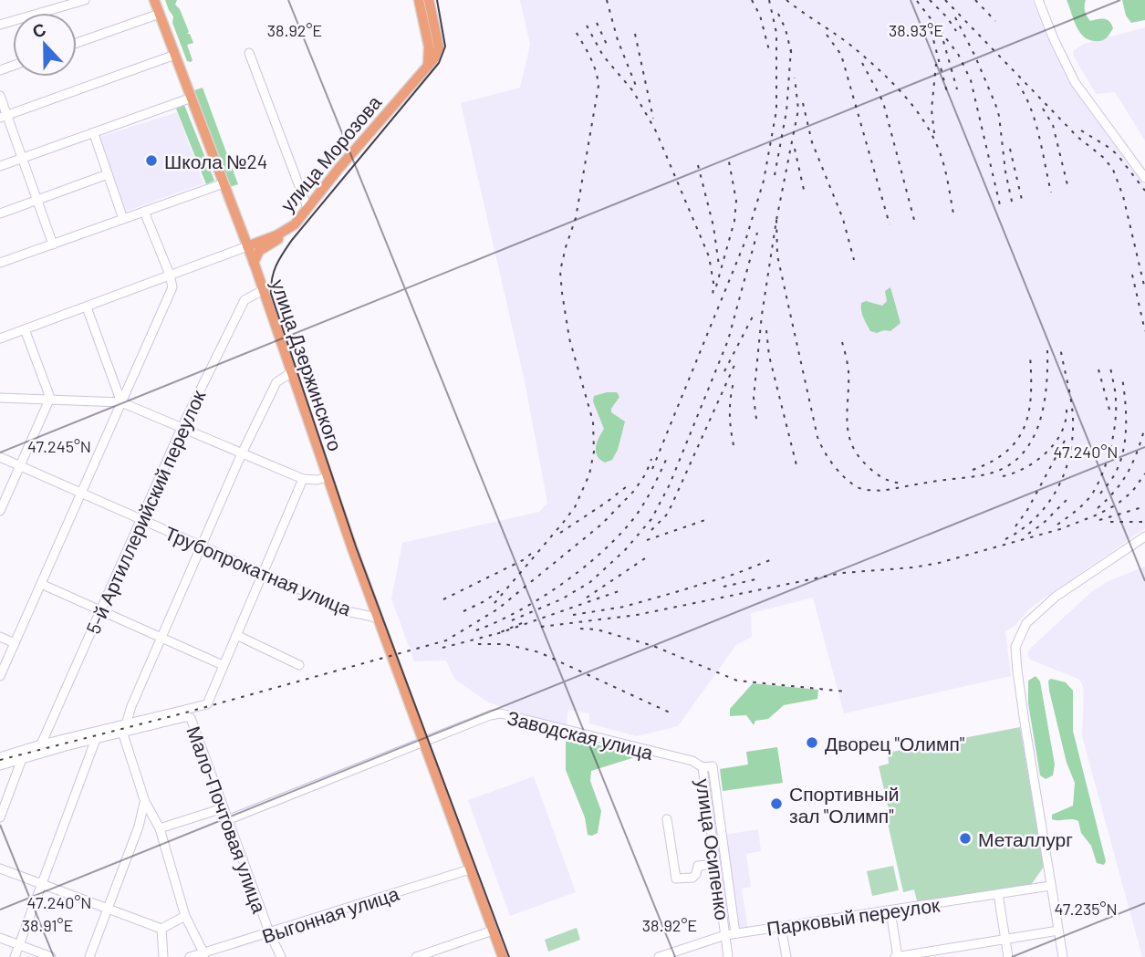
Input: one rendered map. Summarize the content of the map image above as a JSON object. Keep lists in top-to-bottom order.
{
  "streets": {
    "main road": ["улица Морозова", "улица Дзержинского"],
    "street": [
      "5-й Артиллерийский переулок",
      "Трубопрокатная улица",
      "Заводская улица",
      "Мало-Почтовая улица",
      "улица Осипенко",
      "Выгонная улица",
      "Парковый переулок"
    ]
  },
  "crossings": [
    ["улица Морозова", "улица Дзержинского"],
    ["улица Дзержинского", "5-й Артиллерийский переулок"],
    ["улица Дзержинского", "Трубопрокатная улица"],
    ["улица Дзержинского", "Заводская улица"],
    ["улица Дзержинского", "Выгонная улица"],
    ["5-й Артиллерийский переулок", "Трубопрокатная улица"],
    ["Трубопрокатная улица", "Мало-Почтовая улица"],
    ["Заводская улица", "улица Осипенко"],
    ["Мало-Почтовая улица", "Выгонная улица"],
    ["улица Осипенко", "Парковый переулок"]
  ],
  "places": [
    "Школа №24",
    "Дворец \"Олимп\"",
    "Спортивный зал \"Олимп\"",
    "Металлург"
  ],
  "north": "top",
  "coordinates": [
    "38.92°E",
    "38.93°E",
    "47.245°N",
    "47.240°N",
    "47.235°N",
    "38.91°E"
  ]
}
